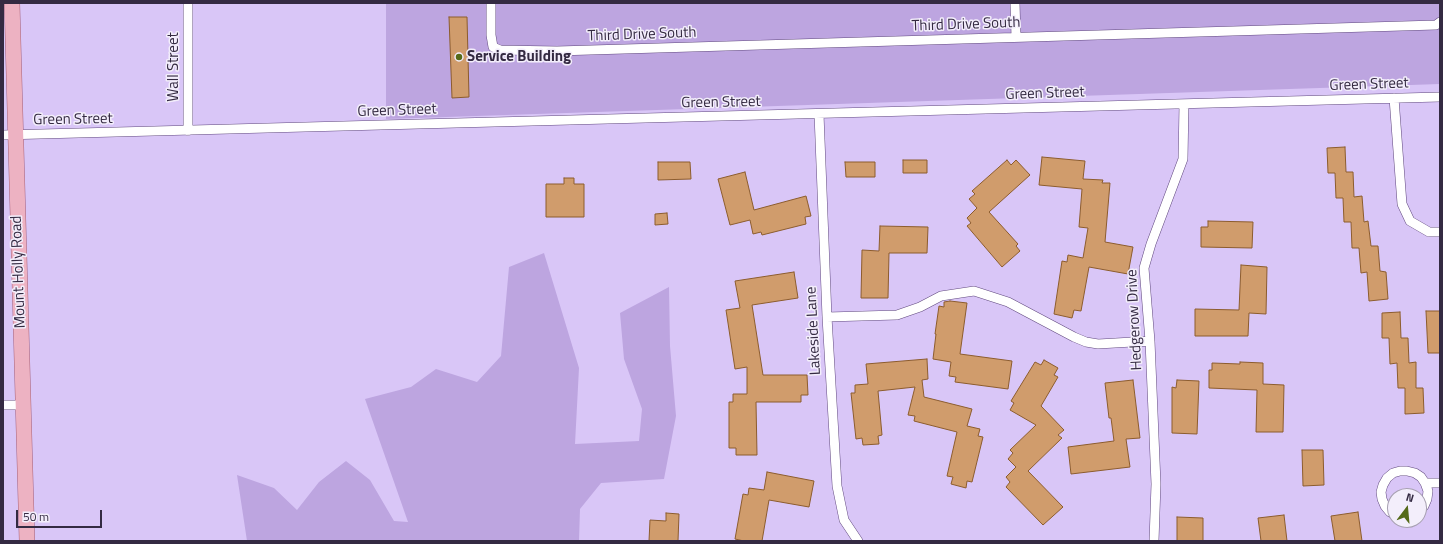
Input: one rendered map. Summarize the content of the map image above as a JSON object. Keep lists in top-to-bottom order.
{
  "streets": {
    "main road": ["Mount Holly Road"],
    "street": [
      "Third Drive South",
      "Wall Street",
      "Green Street",
      "Hedgerow Drive",
      "Lakeside Lane"
    ]
  },
  "crossings": [
    ["Wall Street", "Green Street"],
    ["Green Street", "Mount Holly Road"],
    ["Green Street", "Hedgerow Drive"],
    ["Green Street", "Lakeside Lane"]
  ],
  "places": ["Service Building"],
  "scale_bar": "50 m",
  "north": "top"
}
